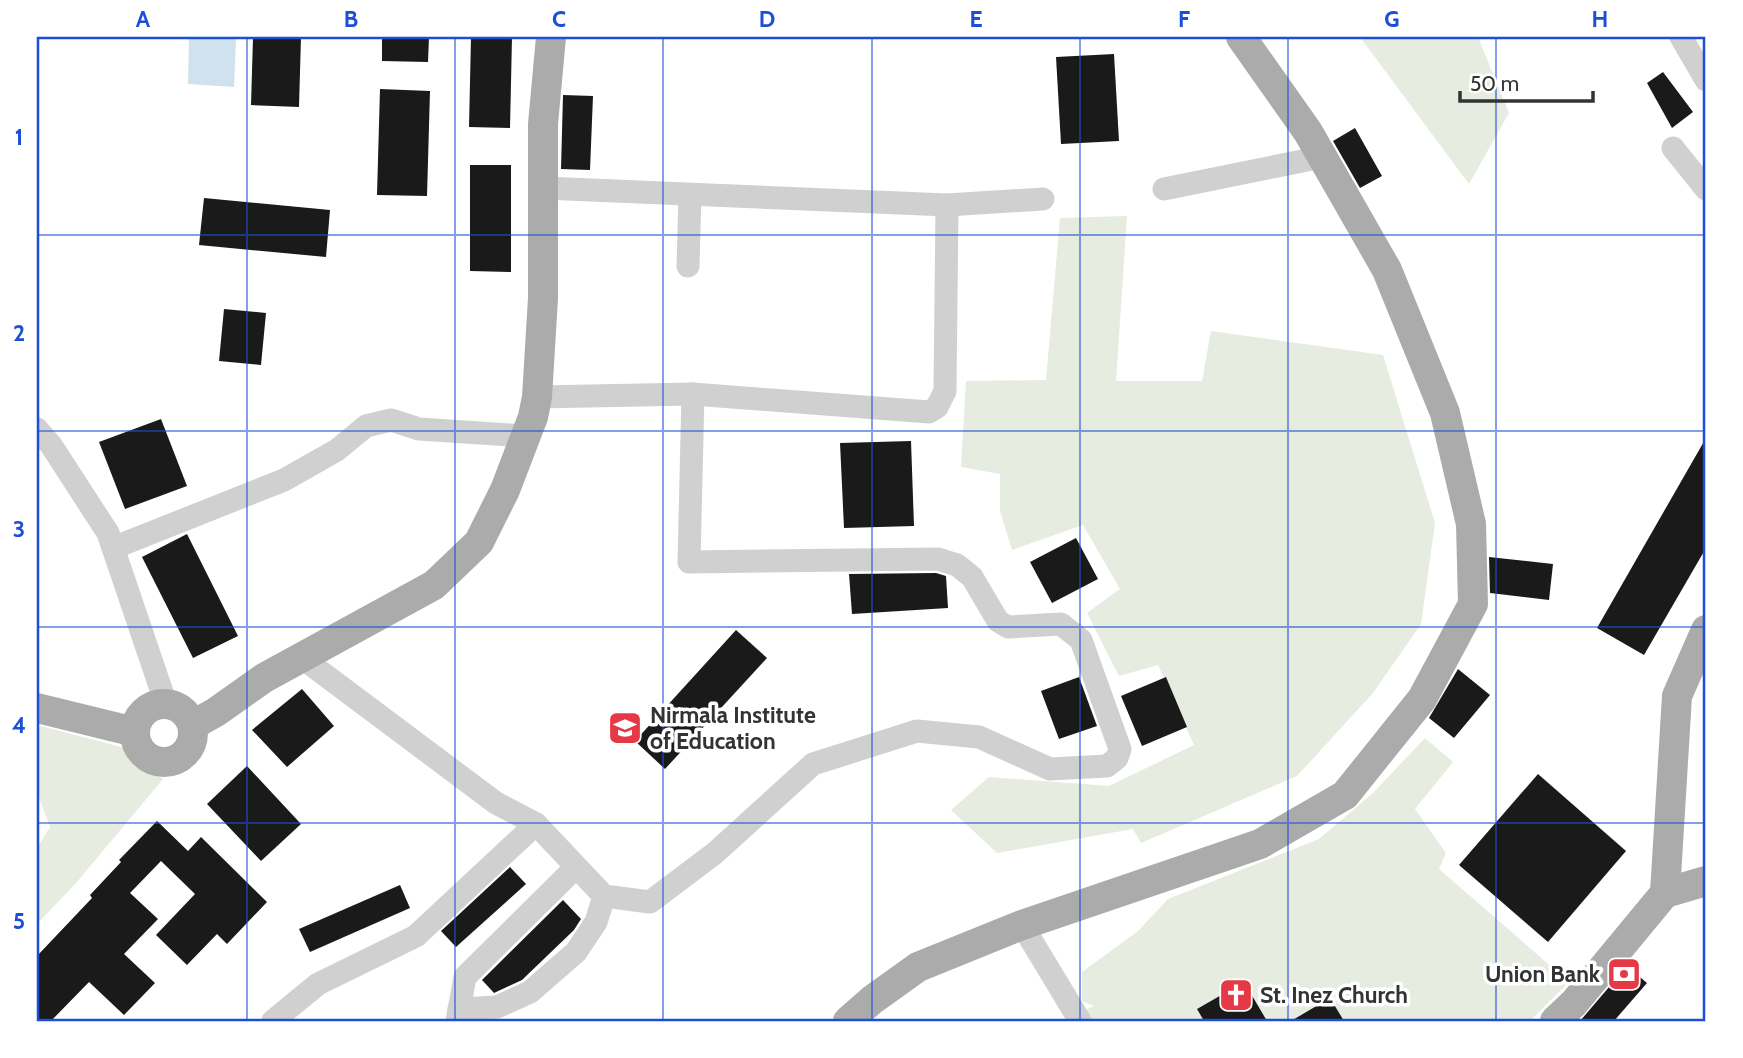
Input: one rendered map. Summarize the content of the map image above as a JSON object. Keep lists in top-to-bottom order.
{
  "places": {
    "school or university": ["Nirmala Institute of Education"],
    "bank": ["Union Bank"],
    "church": ["St. Inez Church"]
  },
  "scale_bar": "50 m",
  "grid": {
    "columns": [
      "A",
      "B",
      "C",
      "D",
      "E",
      "F",
      "G",
      "H"
    ],
    "rows": [
      "1",
      "2",
      "3",
      "4",
      "5"
    ]
  }
}
